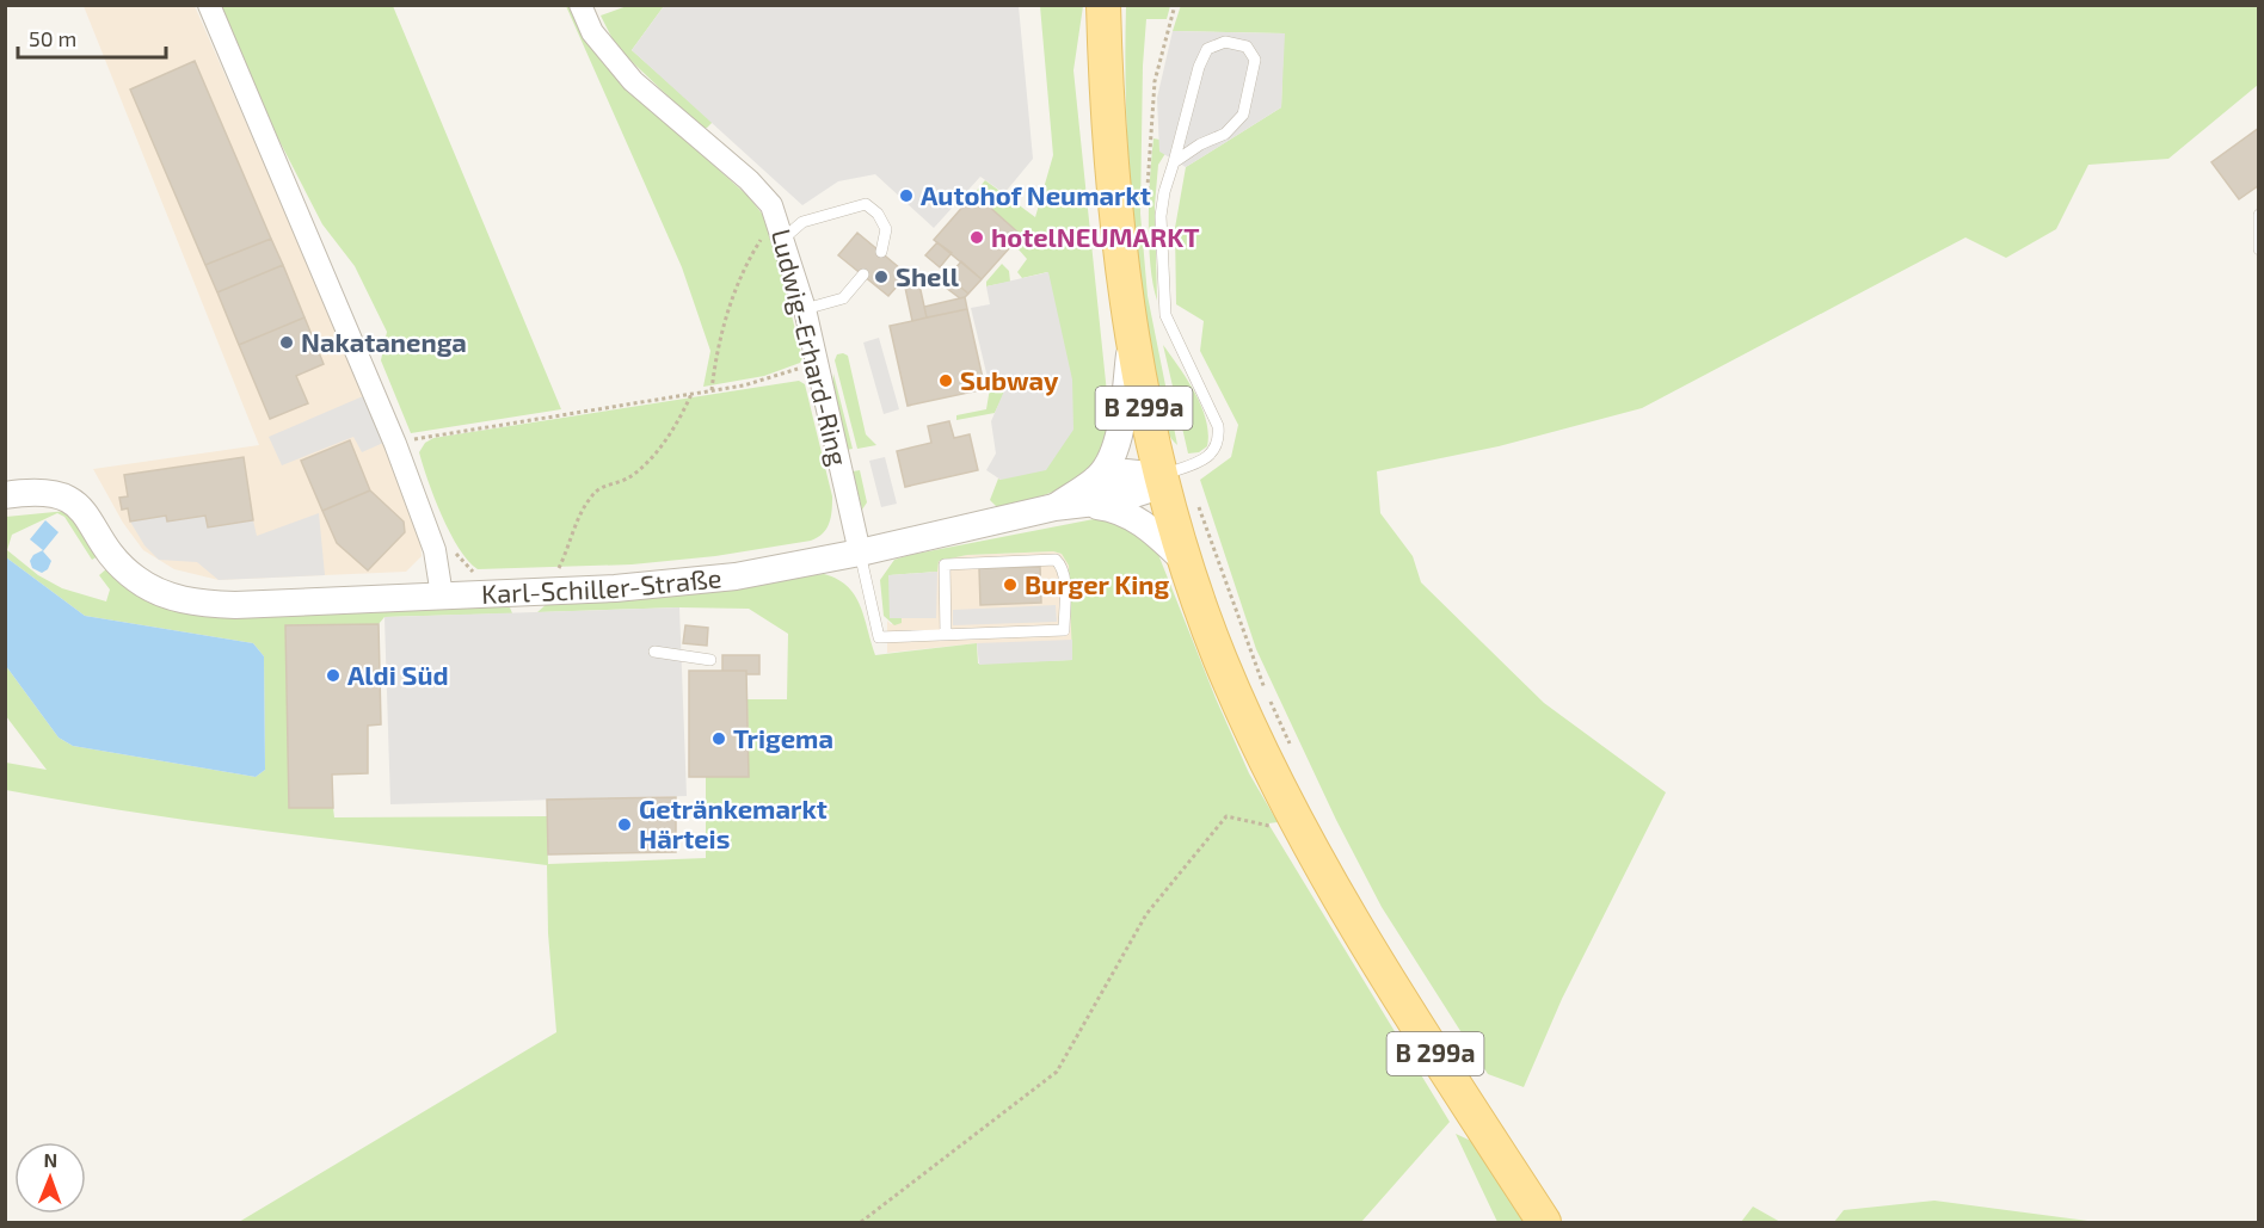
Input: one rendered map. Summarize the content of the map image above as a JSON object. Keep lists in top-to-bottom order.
{
  "streets": {
    "main road": ["B 299a"],
    "street": ["Ludwig-Erhard-Ring", "Karl-Schiller-Straße"]
  },
  "crossings": [
    ["Ludwig-Erhard-Ring", "Karl-Schiller-Straße"]
  ],
  "places": [
    "Autohof Neumarkt",
    "hotelNEUMARKT",
    "Shell",
    "Nakatanenga",
    "Subway",
    "Burger King",
    "Aldi Süd",
    "Trigema",
    "Getränkemarkt Härteis"
  ],
  "scale_bar": "50 m",
  "north": "top"
}
